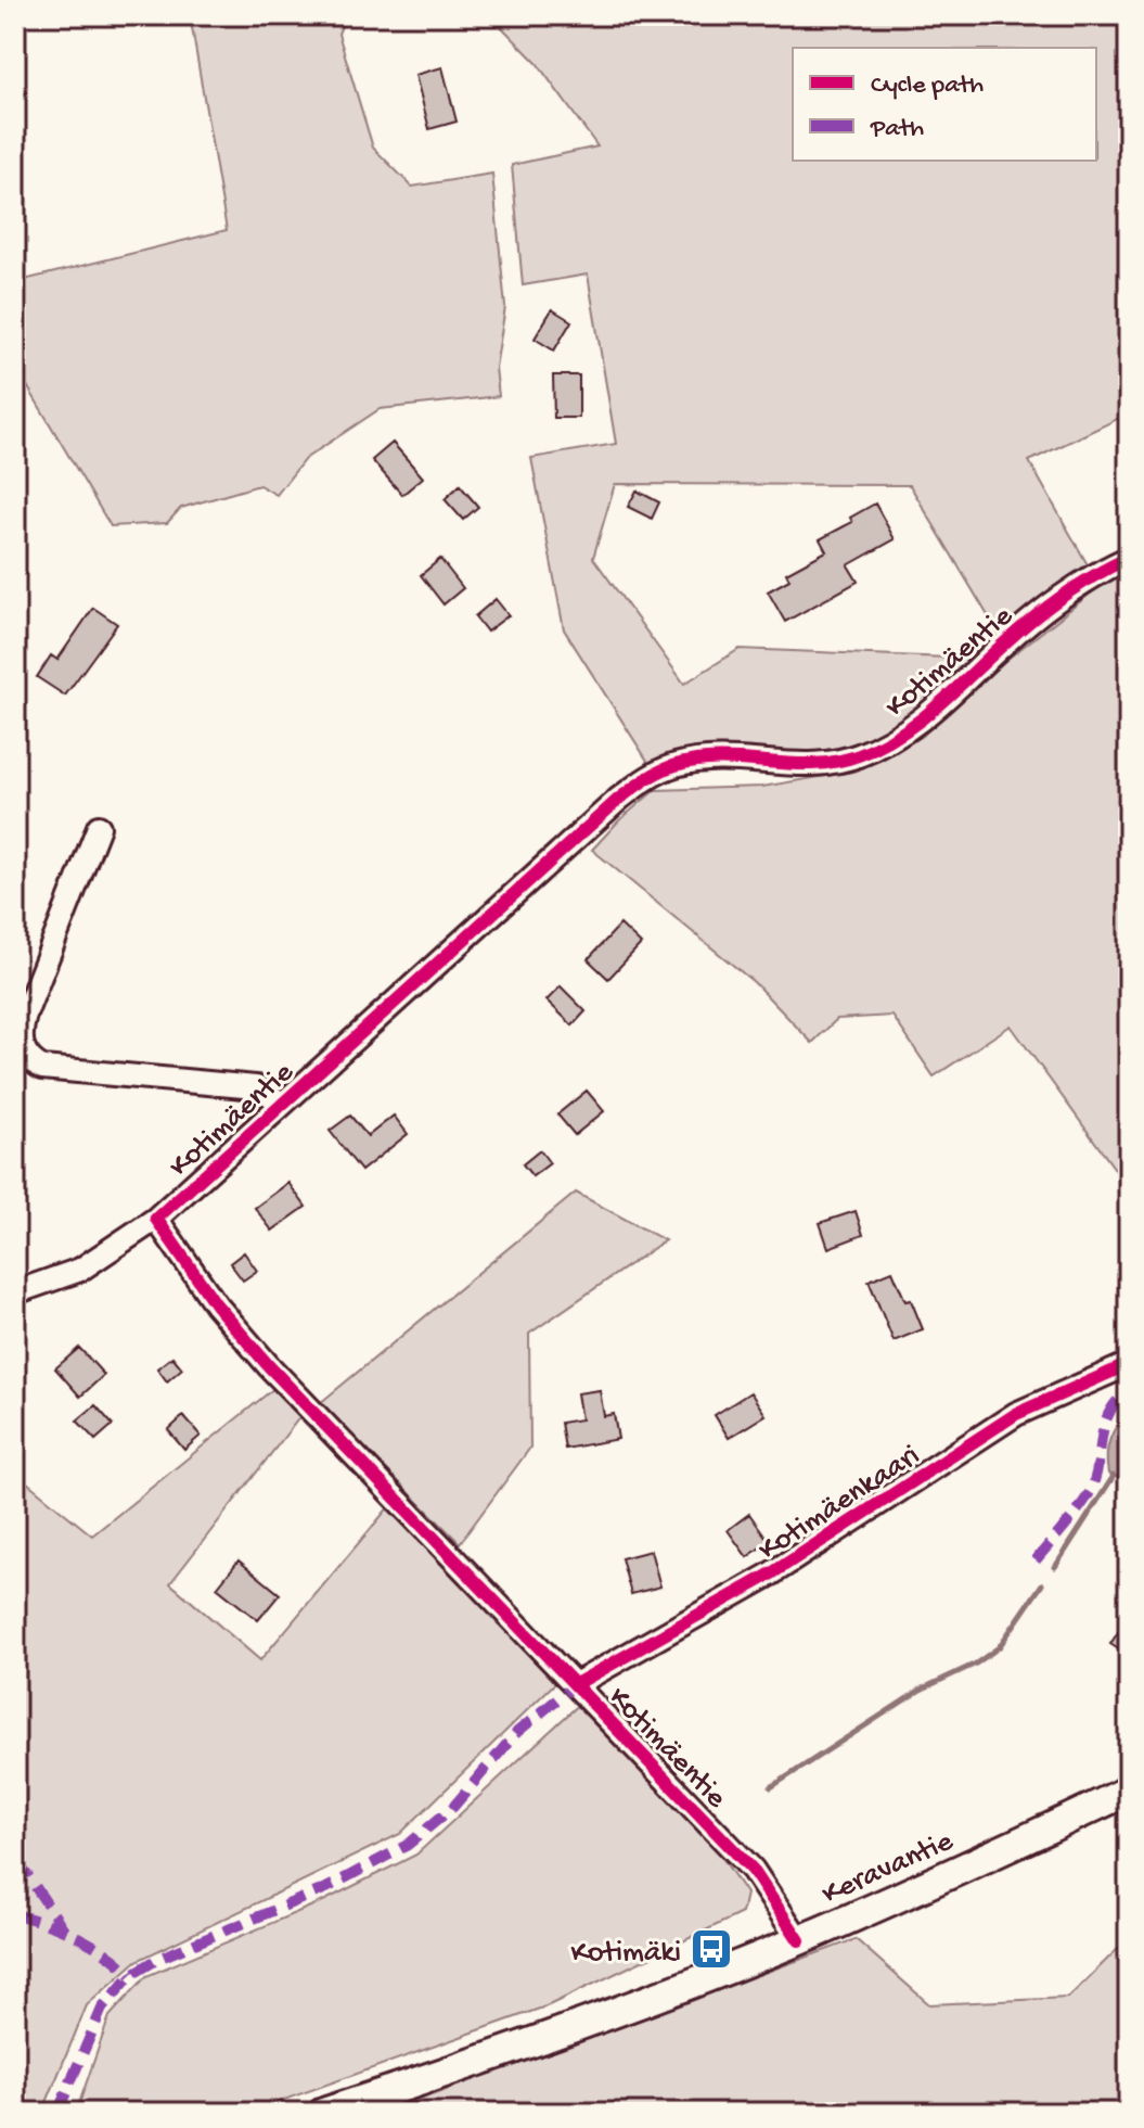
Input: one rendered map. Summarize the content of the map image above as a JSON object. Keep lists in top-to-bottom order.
{
  "streets": {
    "main road": ["Keravantie"],
    "street": ["Kotimäentie", "Kotimäenkaari"]
  },
  "crossings": [
    ["Kotimäentie", "Kotimäenkaari"],
    ["Kotimäentie", "Keravantie"]
  ],
  "places": {
    "bus stop": ["Kotimäki"]
  },
  "legend": ["Cycle path", "Path"]
}
